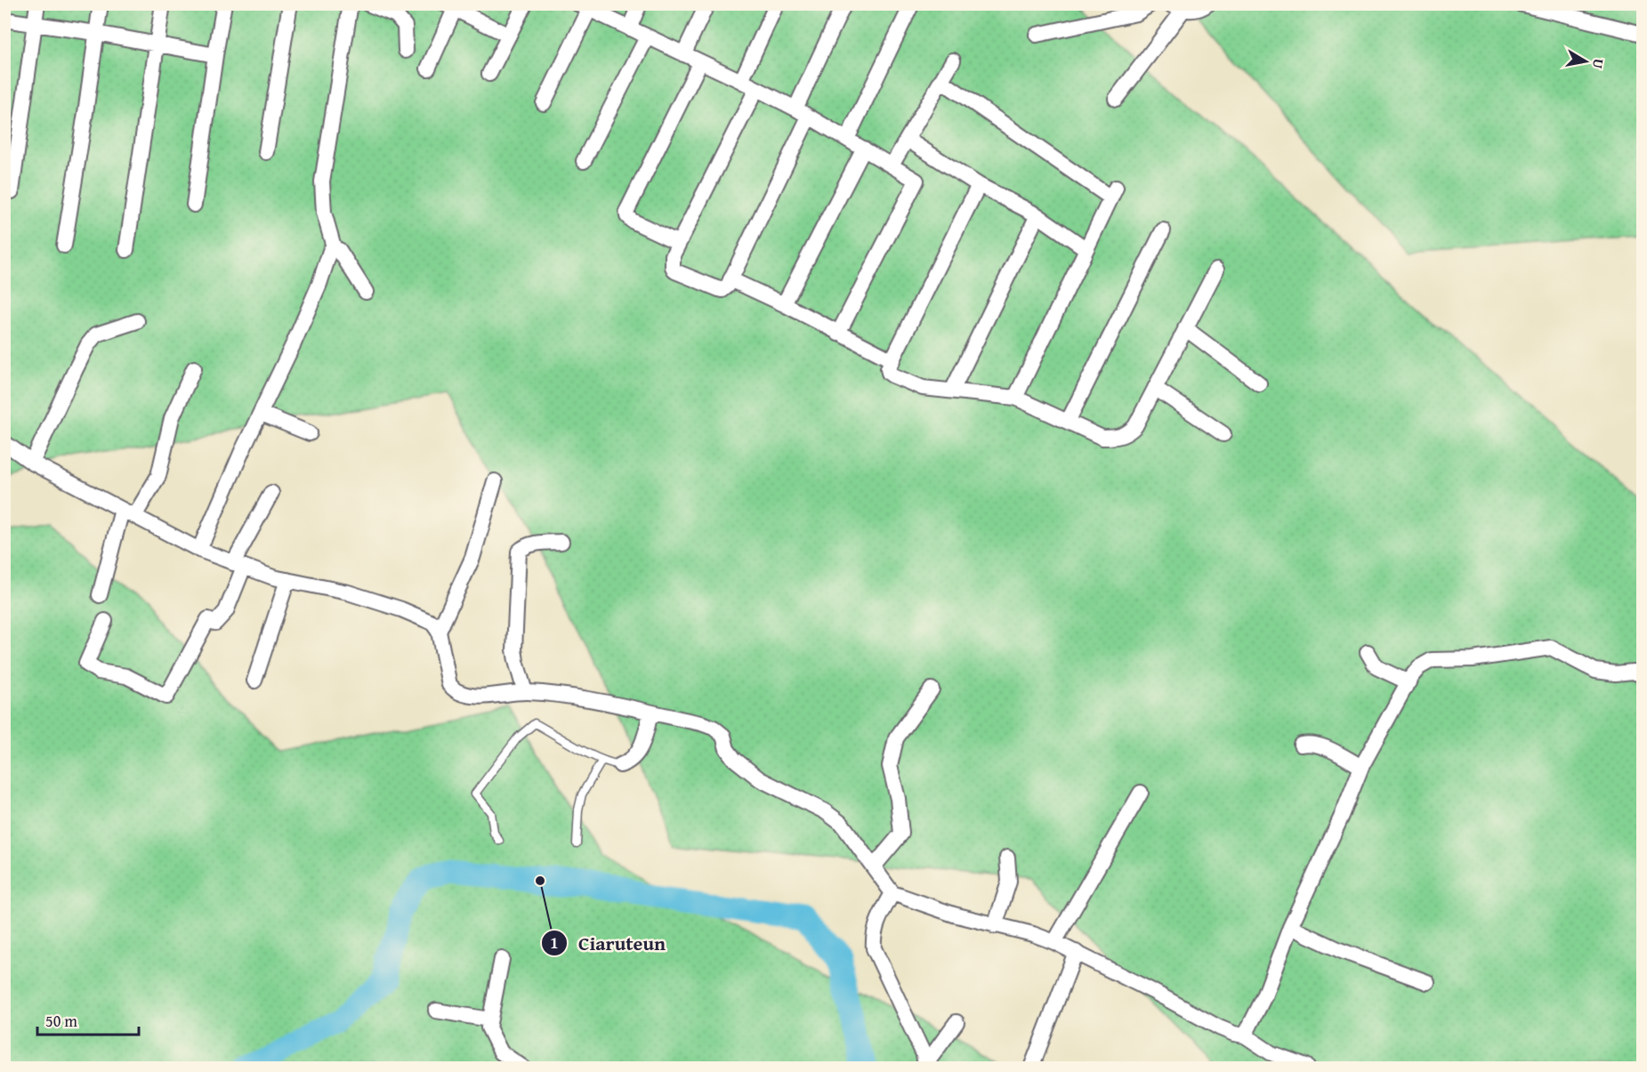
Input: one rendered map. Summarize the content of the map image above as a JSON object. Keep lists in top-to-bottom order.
{
  "places": ["Ciaruteun"],
  "scale_bar": "50 m",
  "north": "right"
}
